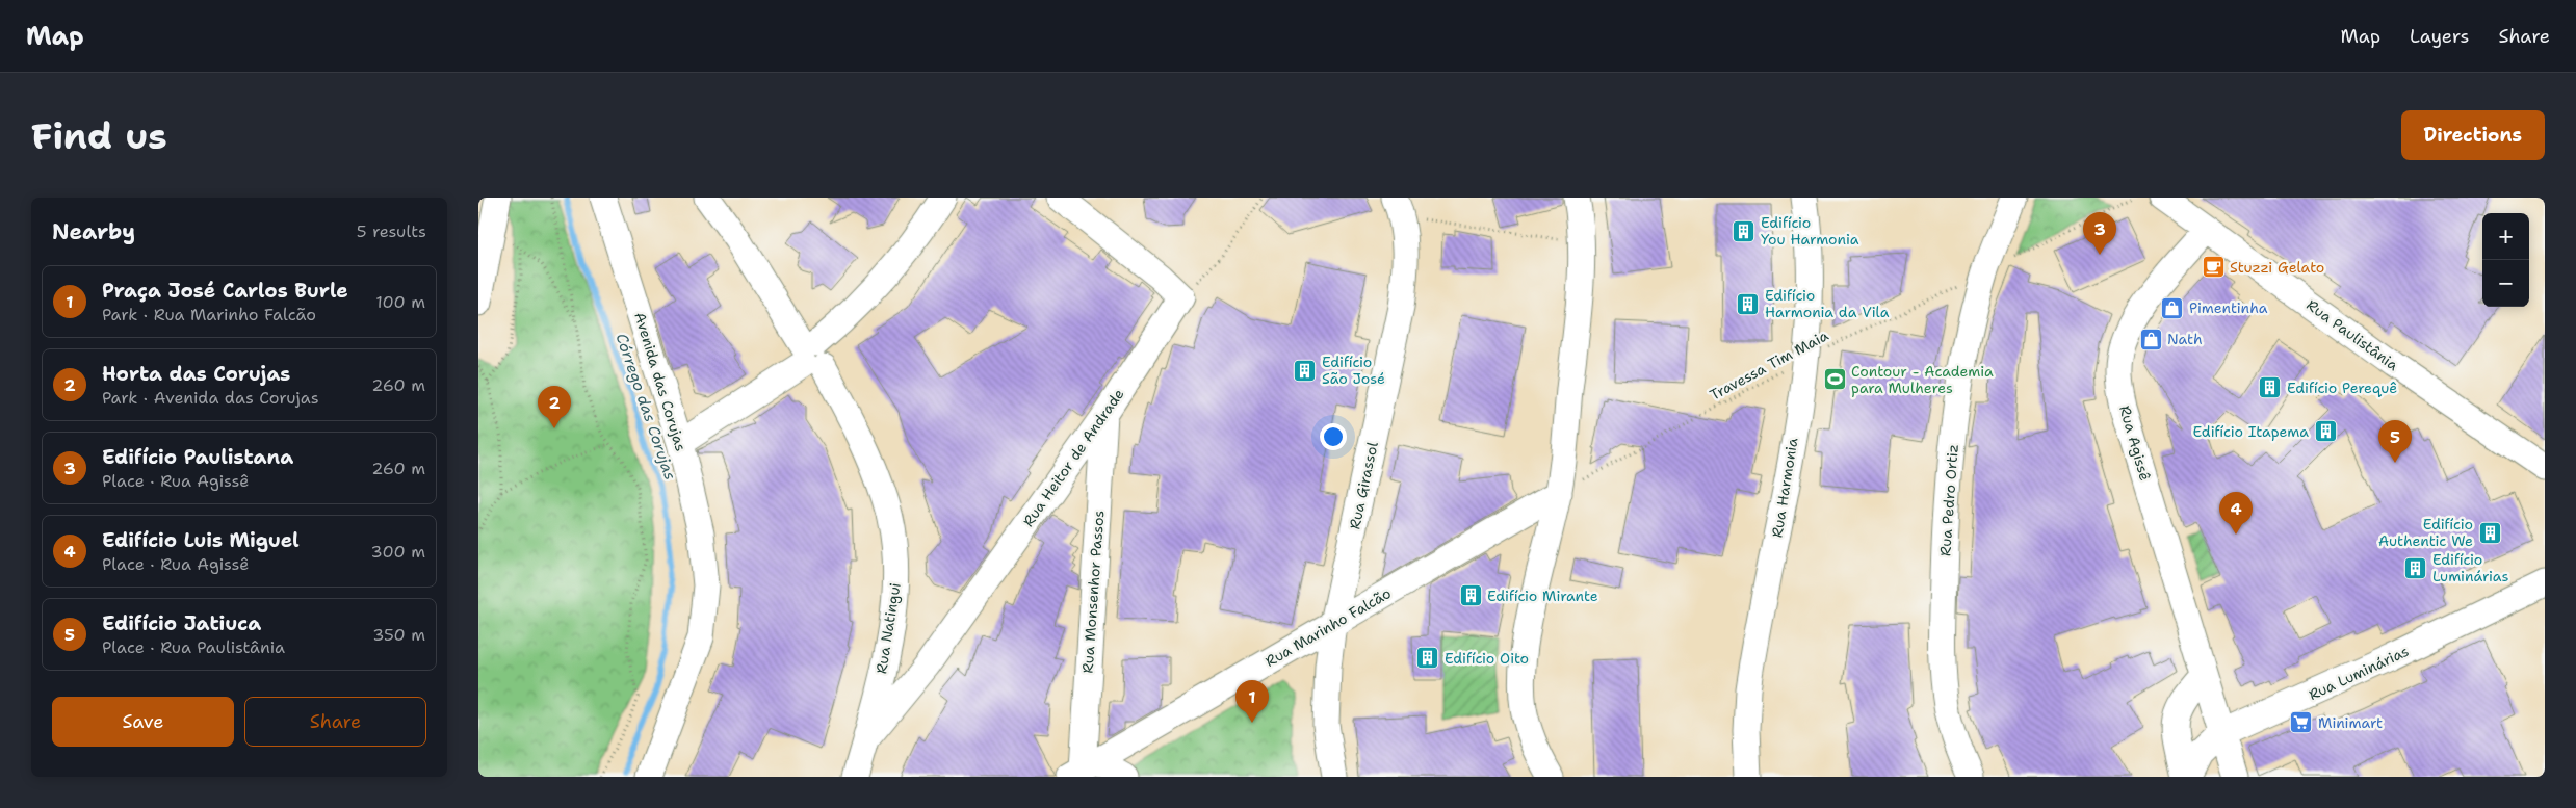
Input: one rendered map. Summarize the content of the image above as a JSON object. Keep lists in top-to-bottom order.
{
  "streets": {
    "street": [
      "Rua Paulistânia",
      "Avenida das Corujas",
      "Rua Agissê",
      "Rua Heitor de Andrade",
      "Rua Girassol",
      "Rua Harmonia",
      "Rua Pedro Ortiz",
      "Rua Monsenhor Passos",
      "Rua Marinho Falcão",
      "Rua Natingui",
      "Rua Luminárias"
    ],
    "path": ["Travessa Tim Maia"]
  },
  "crossings": [
    ["Rua Paulistânia", "Rua Agissê"],
    ["Travessa Tim Maia", "Rua Harmonia"],
    ["Travessa Tim Maia", "Rua Pedro Ortiz"],
    ["Travessa Tim Maia", "Rua Marinho Falcão"],
    ["Rua Agissê", "Rua Luminárias"],
    ["Rua Heitor de Andrade", "Rua Monsenhor Passos"],
    ["Rua Heitor de Andrade", "Rua Natingui"],
    ["Rua Girassol", "Rua Marinho Falcão"],
    ["Rua Monsenhor Passos", "Rua Marinho Falcão"]
  ],
  "water": ["Córrego das Corujas"],
  "places": {
    "building": [
      "Edifício You Harmonia",
      "Edifício Harmonia da Vila",
      "Edifício São José",
      "Edifício Perequê",
      "Edifício Itapema",
      "Edifício Authentic We",
      "Edifício Luminárias",
      "Edifício Mirante",
      "Edifício Oito"
    ],
    "cafe": ["Stuzzi Gelato"],
    "shop": ["Pimentinha", "Nath"],
    "sports": ["Contour - Academia para Mulheres"],
    "supermarket": ["Minimart"]
  },
  "page": {
    "header": "Map",
    "nav": ["Map", "Layers", "Share"],
    "buttons": [
      "Directions",
      ["Save", "Share"]
    ],
    "title": "Find us",
    "heading": ["Nearby", "5 results"],
    "pins": [
      "3",
      "2",
      "5",
      "4",
      "1"
    ],
    "map_buttons": ["+", "−"],
    "list": [
      {
        "mark": "1",
        "name": "Praça José Carlos Burle",
        "note": "Park · Rua Marinho Falcão",
        "value": "100 m"
      },
      {
        "mark": "2",
        "name": "Horta das Corujas",
        "note": "Park · Avenida das Corujas",
        "value": "260 m"
      },
      {
        "mark": "3",
        "name": "Edifício Paulistana",
        "note": "Place · Rua Agissê",
        "value": "260 m"
      },
      {
        "mark": "4",
        "name": "Edifício Luis Miguel",
        "note": "Place · Rua Agissê",
        "value": "300 m"
      },
      {
        "mark": "5",
        "name": "Edifício Jatiuca",
        "note": "Place · Rua Paulistânia",
        "value": "350 m"
      }
    ]
  }
}
